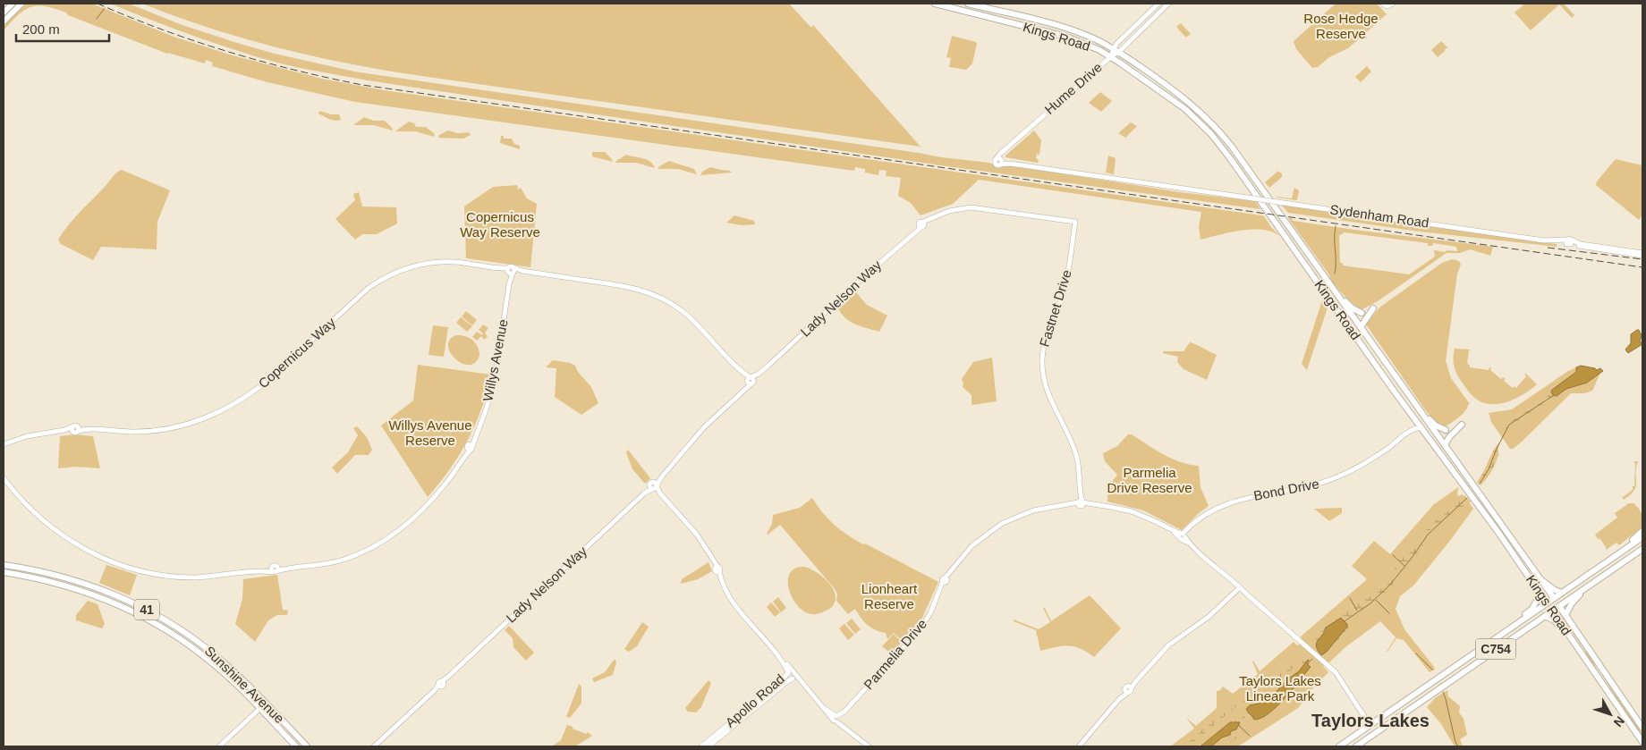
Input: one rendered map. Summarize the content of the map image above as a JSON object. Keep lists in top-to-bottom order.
{
  "streets": {
    "main road": [
      "Kings Road",
      "41",
      "C754",
      "Parmelia Drive",
      "Sunshine Avenue"
    ],
    "street": [
      "Hume Drive",
      "Sydenham Road",
      "Lady Nelson Way",
      "Fastnet Drive",
      "Copernicus Way",
      "Willys Avenue",
      "Bond Drive",
      "Apollo Road"
    ]
  },
  "crossings": [
    ["Kings Road", "Hume Drive"],
    ["Kings Road", "C754"],
    ["Hume Drive", "Sydenham Road"],
    ["Lady Nelson Way", "Fastnet Drive"],
    ["Lady Nelson Way", "Copernicus Way"],
    ["Fastnet Drive", "Parmelia Drive"],
    ["Copernicus Way", "Willys Avenue"],
    ["Bond Drive", "Parmelia Drive"],
    ["C754", "Parmelia Drive"]
  ],
  "districts": ["Taylors Lakes"],
  "parks": [
    "Rose Hedge Reserve",
    "Copernicus Way Reserve",
    "Willys Avenue Reserve",
    "Parmelia Drive Reserve",
    "Lionheart Reserve",
    "Taylors Lakes Linear Park"
  ],
  "scale_bar": "200 m",
  "north": "bottom right"
}
